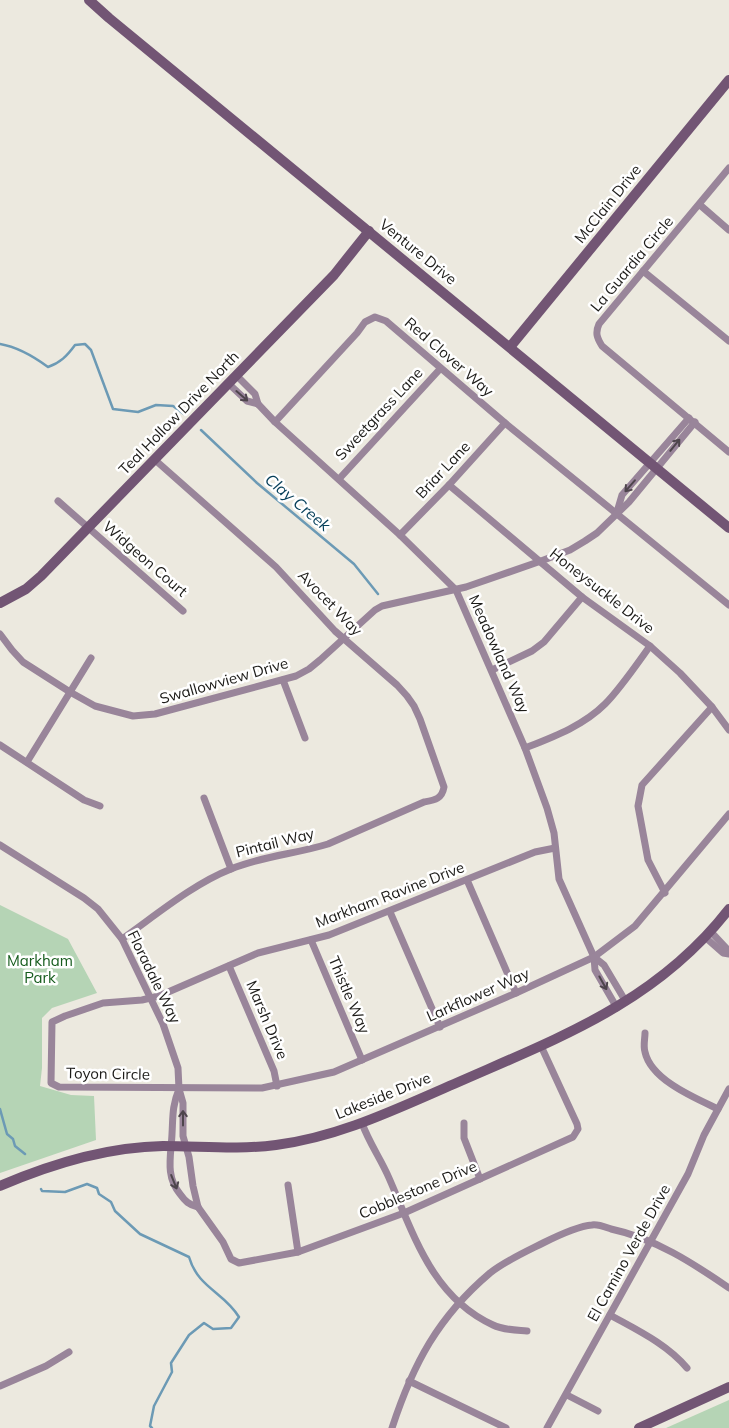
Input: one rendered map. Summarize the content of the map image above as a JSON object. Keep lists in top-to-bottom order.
{
  "streets": {
    "street": [
      "McClain Drive",
      "Venture Drive",
      "La Guardia Circle",
      "Red Clover Way",
      "Teal Hollow Drive North",
      "Sweetgrass Lane",
      "Briar Lane",
      "Widgeon Court",
      "Honeysuckle Drive",
      "Avocet Way",
      "Meadowland Way",
      "Swallowview Drive",
      "Pintail Way",
      "Markham Ravine Drive",
      "Floradale Way",
      "Thistle Way",
      "Larkflower Way",
      "Marsh Drive",
      "Toyon Circle",
      "Lakeside Drive",
      "Cobblestone Drive",
      "El Camino Verde Drive"
    ]
  },
  "crossings": [
    ["McClain Drive", "Venture Drive"],
    ["Venture Drive", "Teal Hollow Drive North"],
    ["Venture Drive", "Swallowview Drive"],
    ["La Guardia Circle", "Swallowview Drive"],
    ["Red Clover Way", "Sweetgrass Lane"],
    ["Red Clover Way", "Briar Lane"],
    ["Red Clover Way", "Meadowland Way"],
    ["Red Clover Way", "Swallowview Drive"],
    ["Teal Hollow Drive North", "Widgeon Court"],
    ["Teal Hollow Drive North", "Avocet Way"],
    ["Teal Hollow Drive North", "Meadowland Way"],
    ["Sweetgrass Lane", "Meadowland Way"],
    ["Briar Lane", "Honeysuckle Drive"],
    ["Briar Lane", "Meadowland Way"],
    ["Honeysuckle Drive", "Swallowview Drive"],
    ["Avocet Way", "Swallowview Drive"],
    ["Avocet Way", "Pintail Way"],
    ["Meadowland Way", "Swallowview Drive"],
    ["Meadowland Way", "Markham Ravine Drive"],
    ["Meadowland Way", "Larkflower Way"],
    ["Meadowland Way", "Lakeside Drive"],
    ["Pintail Way", "Floradale Way"],
    ["Markham Ravine Drive", "Floradale Way"],
    ["Markham Ravine Drive", "Thistle Way"],
    ["Markham Ravine Drive", "Marsh Drive"],
    ["Markham Ravine Drive", "Toyon Circle"],
    ["Floradale Way", "Larkflower Way"],
    ["Floradale Way", "Toyon Circle"],
    ["Floradale Way", "Lakeside Drive"],
    ["Floradale Way", "Cobblestone Drive"],
    ["Thistle Way", "Larkflower Way"],
    ["Larkflower Way", "Marsh Drive"],
    ["Larkflower Way", "Toyon Circle"],
    ["Lakeside Drive", "Cobblestone Drive"]
  ],
  "water": ["Clay Creek"],
  "parks": ["Markham Park"]
}
